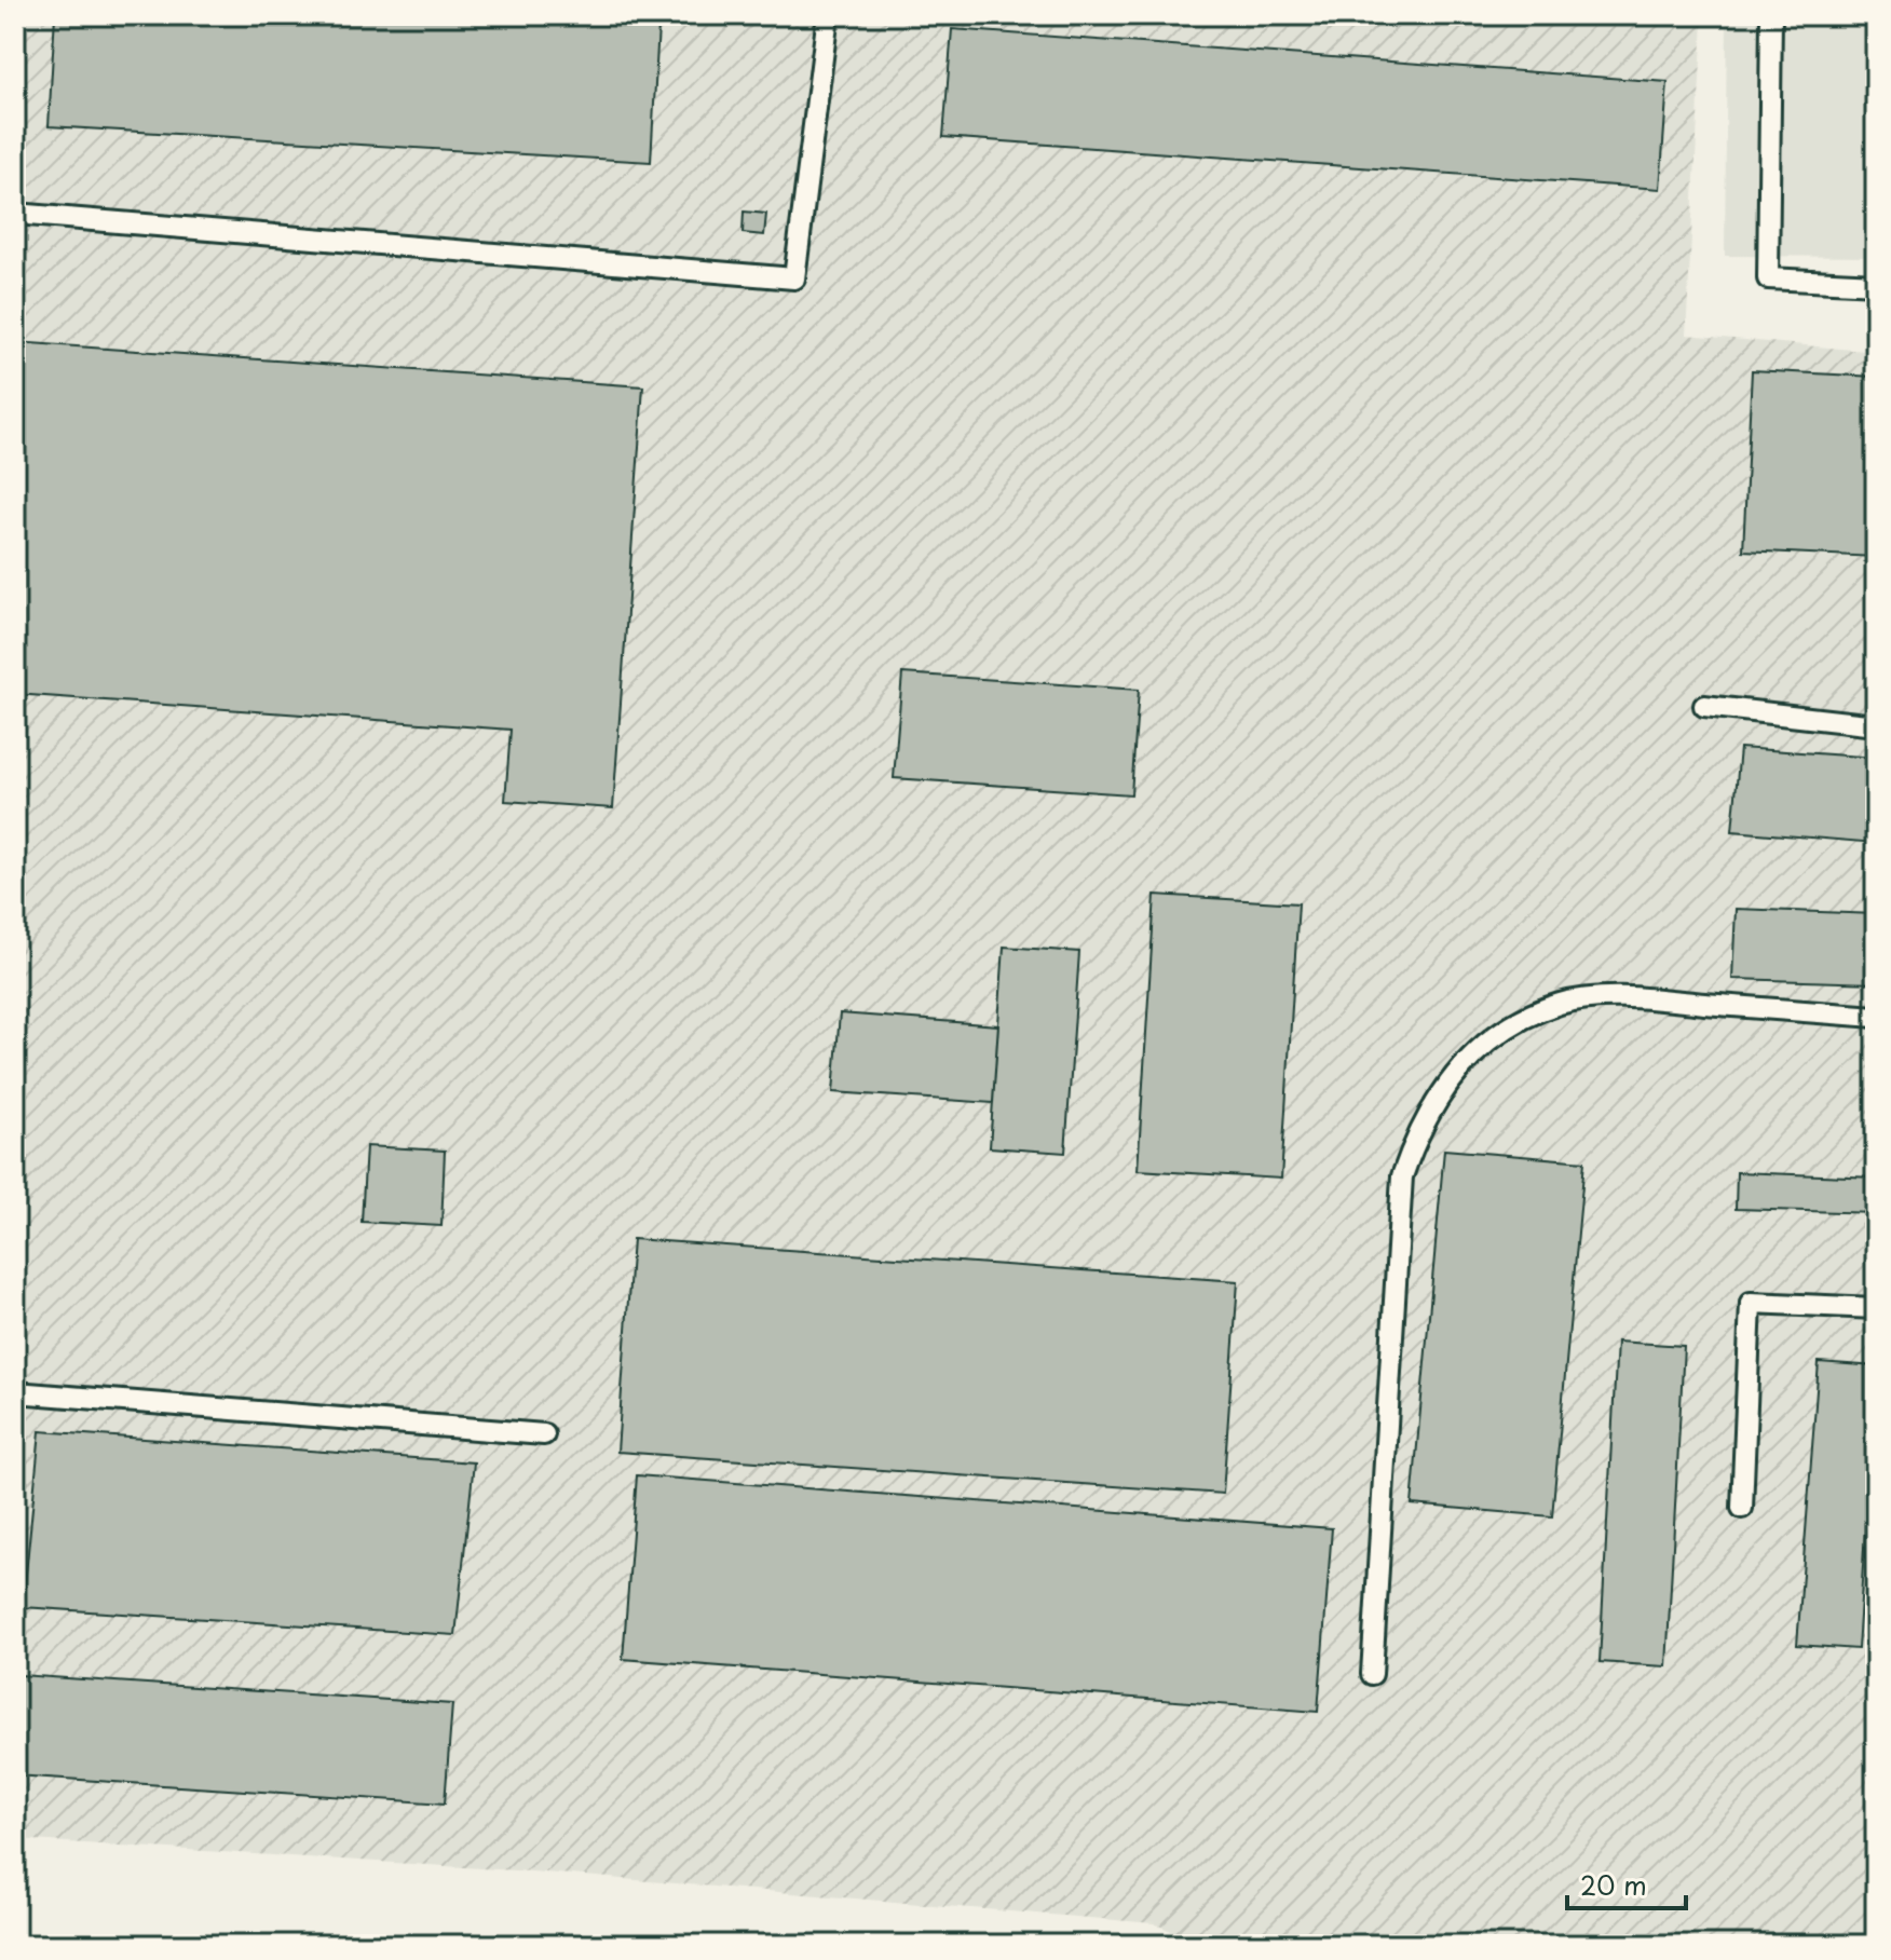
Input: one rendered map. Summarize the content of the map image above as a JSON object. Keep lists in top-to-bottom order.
{
  "scale_bar": "20 m"
}
